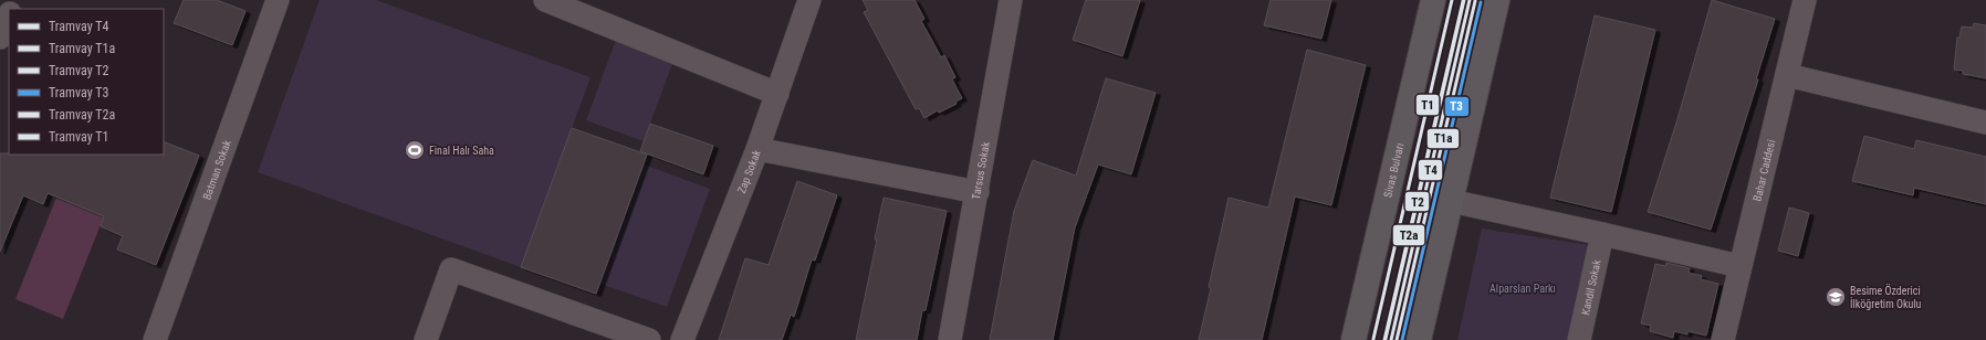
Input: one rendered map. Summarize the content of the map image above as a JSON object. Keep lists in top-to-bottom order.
{
  "streets": {
    "highway": ["Sivas Bulvarı"],
    "street": [
      "Batman Sokak",
      "Tarsus Sokak",
      "Bahar Caddesi",
      "Zap Sokak",
      "Kandil Sokak"
    ]
  },
  "parks": ["Alparslan Parkı"],
  "places": {
    "sports": ["Final Halı Saha"],
    "school or university": ["Besime Özderici İlköğretim Okulu"]
  },
  "lines": [
    "tram line T4",
    "tram line T2",
    "tram line T1",
    "tram line T1a",
    "tram line T2a",
    "tram line T3"
  ],
  "legend": [
    "Tramvay T4",
    "Tramvay T1a",
    "Tramvay T2",
    "Tramvay T3",
    "Tramvay T2a",
    "Tramvay T1"
  ]
}
